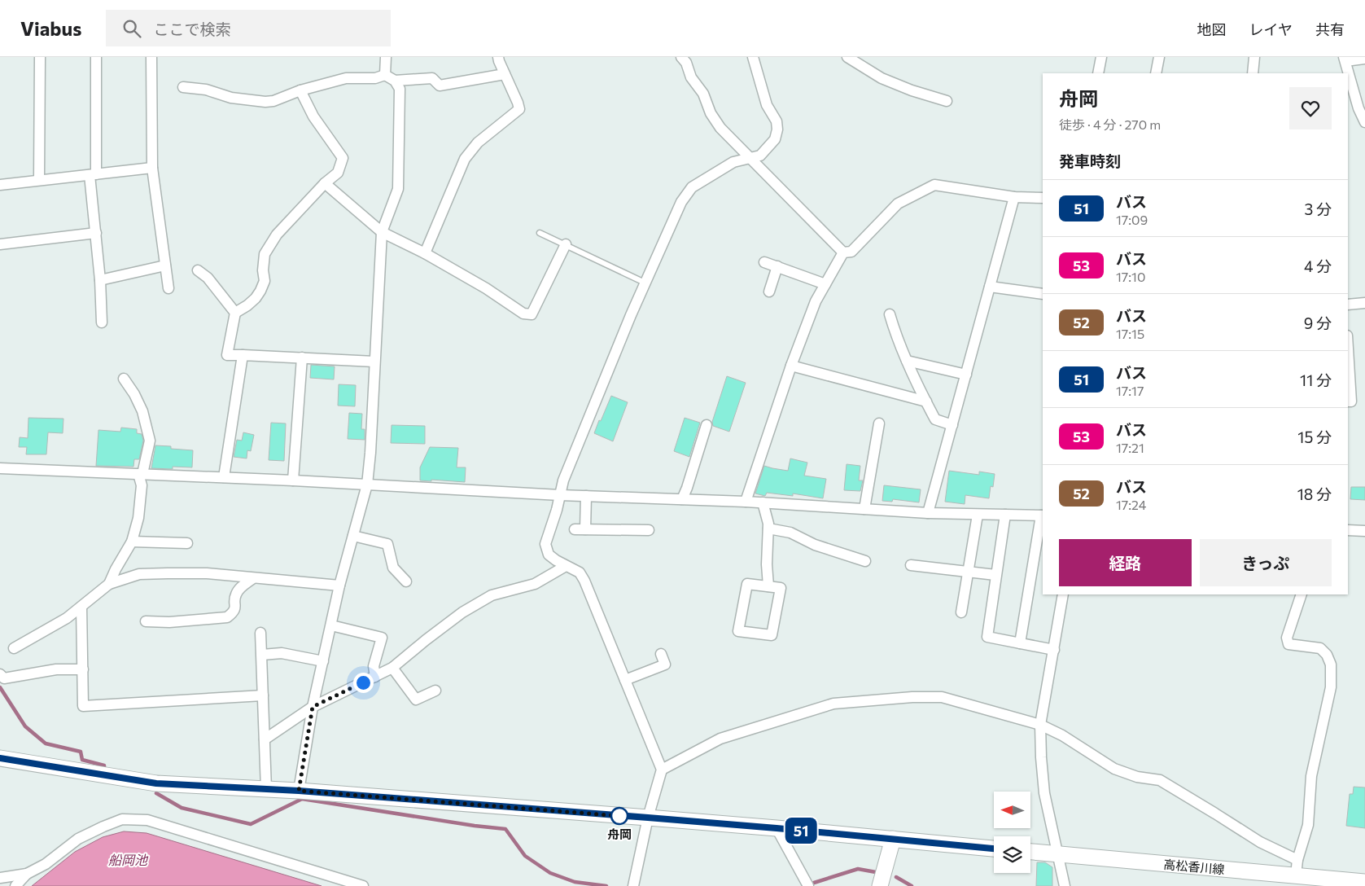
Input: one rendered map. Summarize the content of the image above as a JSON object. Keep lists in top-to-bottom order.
{
  "streets": {
    "main road": ["高松香川線"]
  },
  "water": ["船岡池"],
  "places": ["舟岡"],
  "lines": ["bus line 51"],
  "north": "left",
  "page": {
    "header": "Viabus",
    "search": "ここで検索",
    "nav": ["地図", "レイヤ", "共有"],
    "on_map": "51",
    "heading": [
      ["舟岡", "徒歩 · 4 分 · 270 m"],
      "発車時刻"
    ],
    "list": [
      {
        "mark": "51",
        "name": "バス",
        "note": "17:09",
        "value": "3 分"
      },
      {
        "mark": "53",
        "name": "バス",
        "note": "17:10",
        "value": "4 分"
      },
      {
        "mark": "52",
        "name": "バス",
        "note": "17:15",
        "value": "9 分"
      },
      {
        "mark": "51",
        "name": "バス",
        "note": "17:17",
        "value": "11 分"
      },
      {
        "mark": "53",
        "name": "バス",
        "note": "17:21",
        "value": "15 分"
      },
      {
        "mark": "52",
        "name": "バス",
        "note": "17:24",
        "value": "18 分"
      }
    ],
    "buttons": ["経路", "きっぷ"]
  }
}
